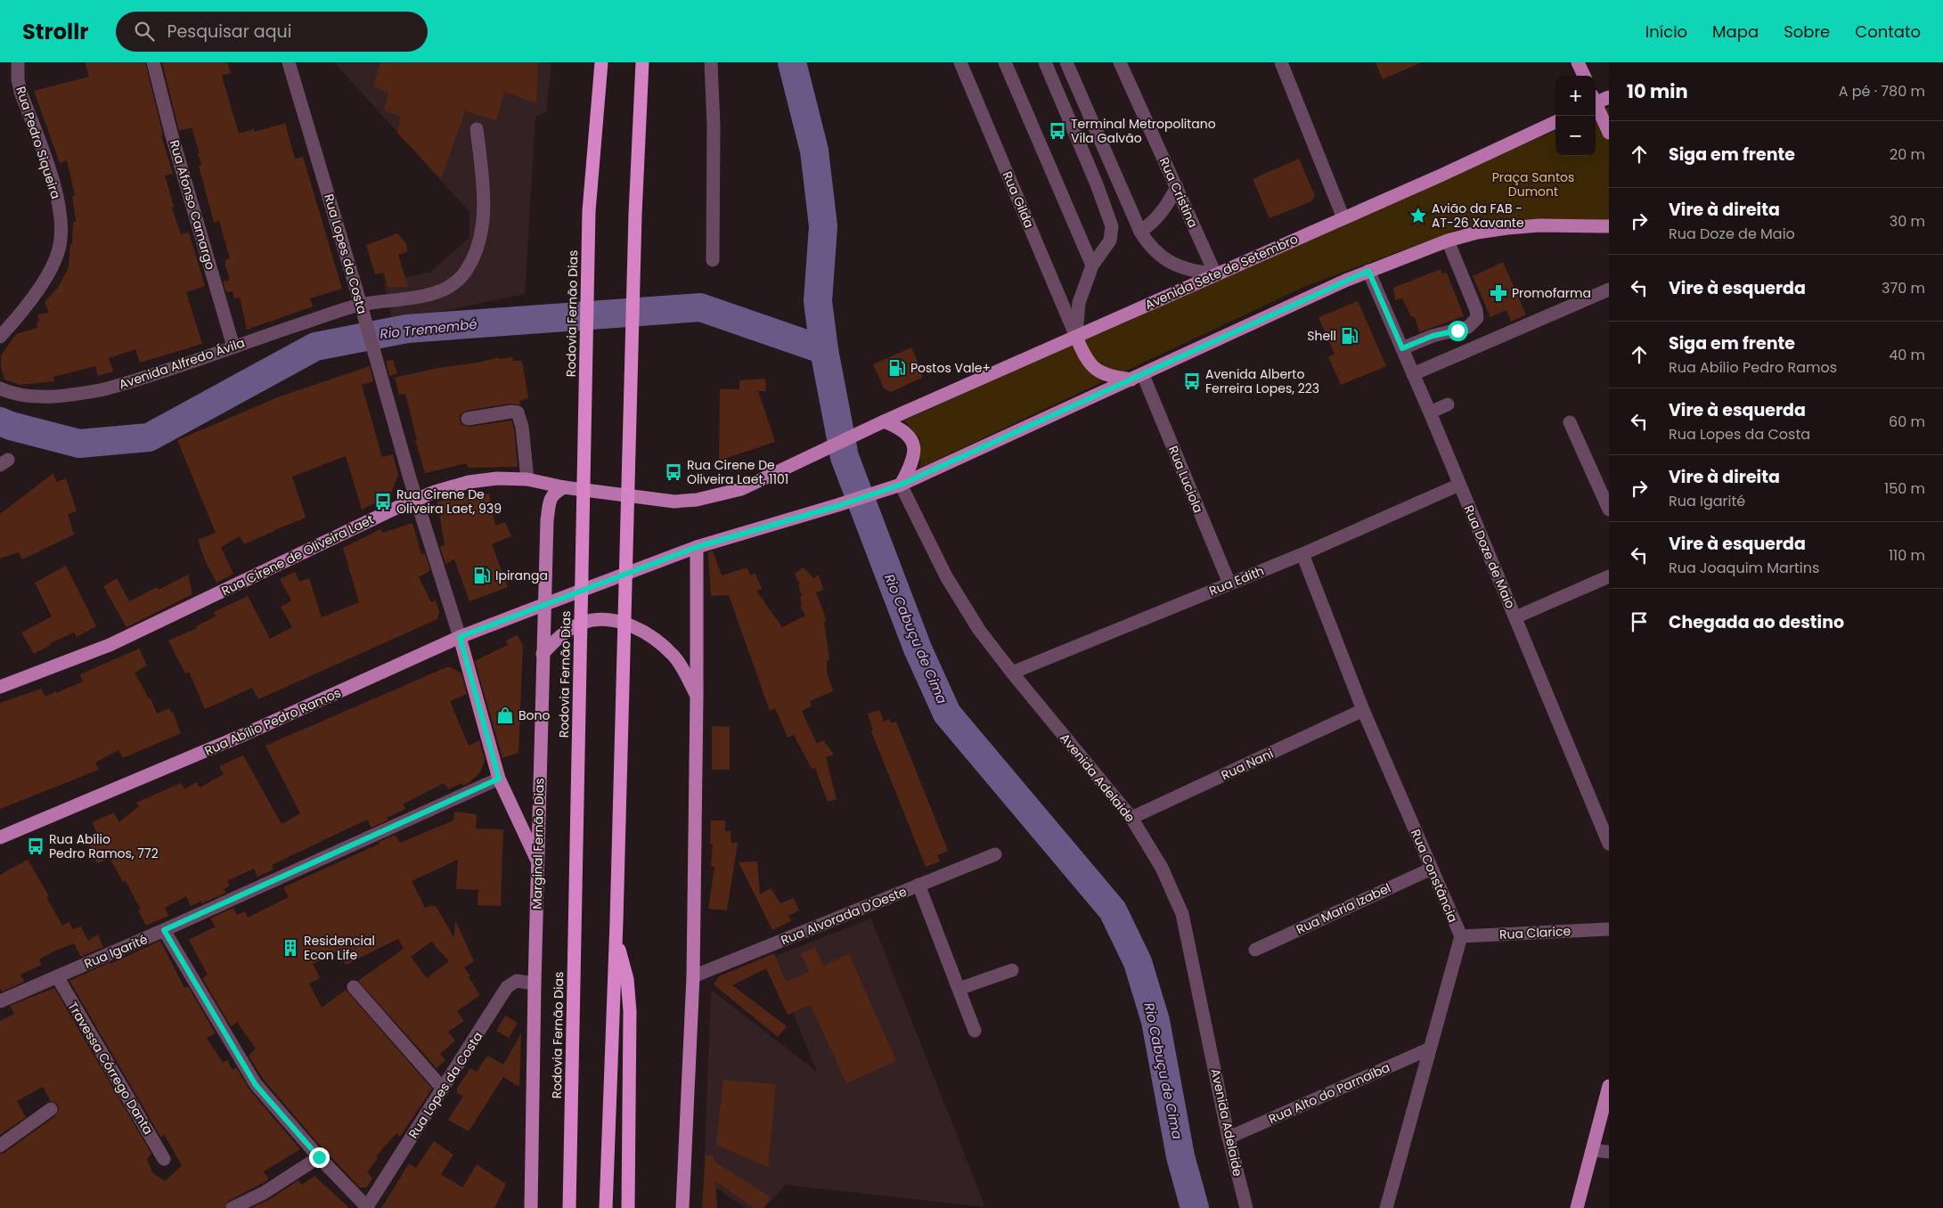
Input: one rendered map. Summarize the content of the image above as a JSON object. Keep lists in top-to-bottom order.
{
  "streets": {
    "highway": ["Rodovia Fernão Dias"],
    "main road": [
      "Rua Lopes da Costa",
      "Avenida Sete de Setembro",
      "Rua Cirene de Oliveira Laet",
      "Rua Abílio Pedro Ramos",
      "Marginal Fernão Dias"
    ],
    "street": [
      "Rua Pedro Siqueira",
      "Rua Cristina",
      "Rua Gilda",
      "Rua Afonso Camargo",
      "Avenida Alfredo Ávila",
      "Rua Luciola",
      "Rua Doze de Maio",
      "Rua Edith",
      "Rua Nani",
      "Avenida Adelaide",
      "Rua Constância",
      "Rua Maria Izabel",
      "Rua Alvorada D'Oeste",
      "Rua Clarice",
      "Rua Igarité",
      "Travessa Córrego Danta",
      "Rua Alto do Parnaíba"
    ]
  },
  "crossings": [
    ["Rua Cristina", "Avenida Sete de Setembro"],
    ["Rua Gilda", "Avenida Sete de Setembro"],
    ["Rua Afonso Camargo", "Avenida Alfredo Ávila"],
    ["Rua Lopes da Costa", "Avenida Alfredo Ávila"],
    ["Rua Lopes da Costa", "Rua Cirene de Oliveira Laet"],
    ["Rua Lopes da Costa", "Rua Abílio Pedro Ramos"],
    ["Rua Lopes da Costa", "Marginal Fernão Dias"],
    ["Rua Lopes da Costa", "Rua Igarité"],
    ["Avenida Sete de Setembro", "Rua Cirene de Oliveira Laet"],
    ["Rua Luciola", "Rua Edith"],
    ["Rua Luciola", "Rua Abílio Pedro Ramos"],
    ["Rua Cirene de Oliveira Laet", "Marginal Fernão Dias"],
    ["Rua Doze de Maio", "Rua Edith"],
    ["Rua Doze de Maio", "Rua Abílio Pedro Ramos"],
    ["Rua Edith", "Avenida Adelaide"],
    ["Rua Edith", "Rua Constância"],
    ["Rua Abílio Pedro Ramos", "Avenida Adelaide"],
    ["Rua Abílio Pedro Ramos", "Marginal Fernão Dias"],
    ["Rua Nani", "Avenida Adelaide"],
    ["Rua Nani", "Rua Constância"],
    ["Avenida Adelaide", "Rua Alto do Parnaíba"],
    ["Rua Constância", "Rua Maria Izabel"],
    ["Rua Constância", "Rua Clarice"],
    ["Rua Constância", "Rua Alto do Parnaíba"],
    ["Rua Igarité", "Travessa Córrego Danta"]
  ],
  "water": ["Rio Tremembé", "Rio Cabuçu de Cima"],
  "parks": ["Praça Santos Dumont"],
  "places": {
    "bus stop": [
      "Terminal Metropolitano Vila Galvão",
      "Avenida Alberto Ferreira Lopes, 223",
      "Rua Cirene De Oliveira Laet, 1101",
      "Rua Cirene De Oliveira Laet, 939",
      "Rua Abílio Pedro Ramos, 772"
    ],
    "place": ["Avião da FAB - AT-26 Xavante"],
    "pharmacy": ["Promofarma"],
    "fuel station": ["Shell", "Postos Vale+", "Ipiranga"],
    "shop": ["Bono"],
    "building": ["Residencial Econ Life"]
  },
  "page": {
    "header": "Strollr",
    "search": "Pesquisar aqui",
    "nav": [
      "Início",
      "Mapa",
      "Sobre",
      "Contato"
    ],
    "heading": ["10 min", "A pé · 780 m"],
    "map_buttons": ["+", "−"],
    "list": [
      ["Siga em frente", "20 m"],
      ["Vire à direita", "Rua Doze de Maio", "30 m"],
      ["Vire à esquerda", "370 m"],
      ["Siga em frente", "Rua Abílio Pedro Ramos", "40 m"],
      ["Vire à esquerda", "Rua Lopes da Costa", "60 m"],
      ["Vire à direita", "Rua Igarité", "150 m"],
      ["Vire à esquerda", "Rua Joaquim Martins", "110 m"],
      "Chegada ao destino"
    ]
  }
}
